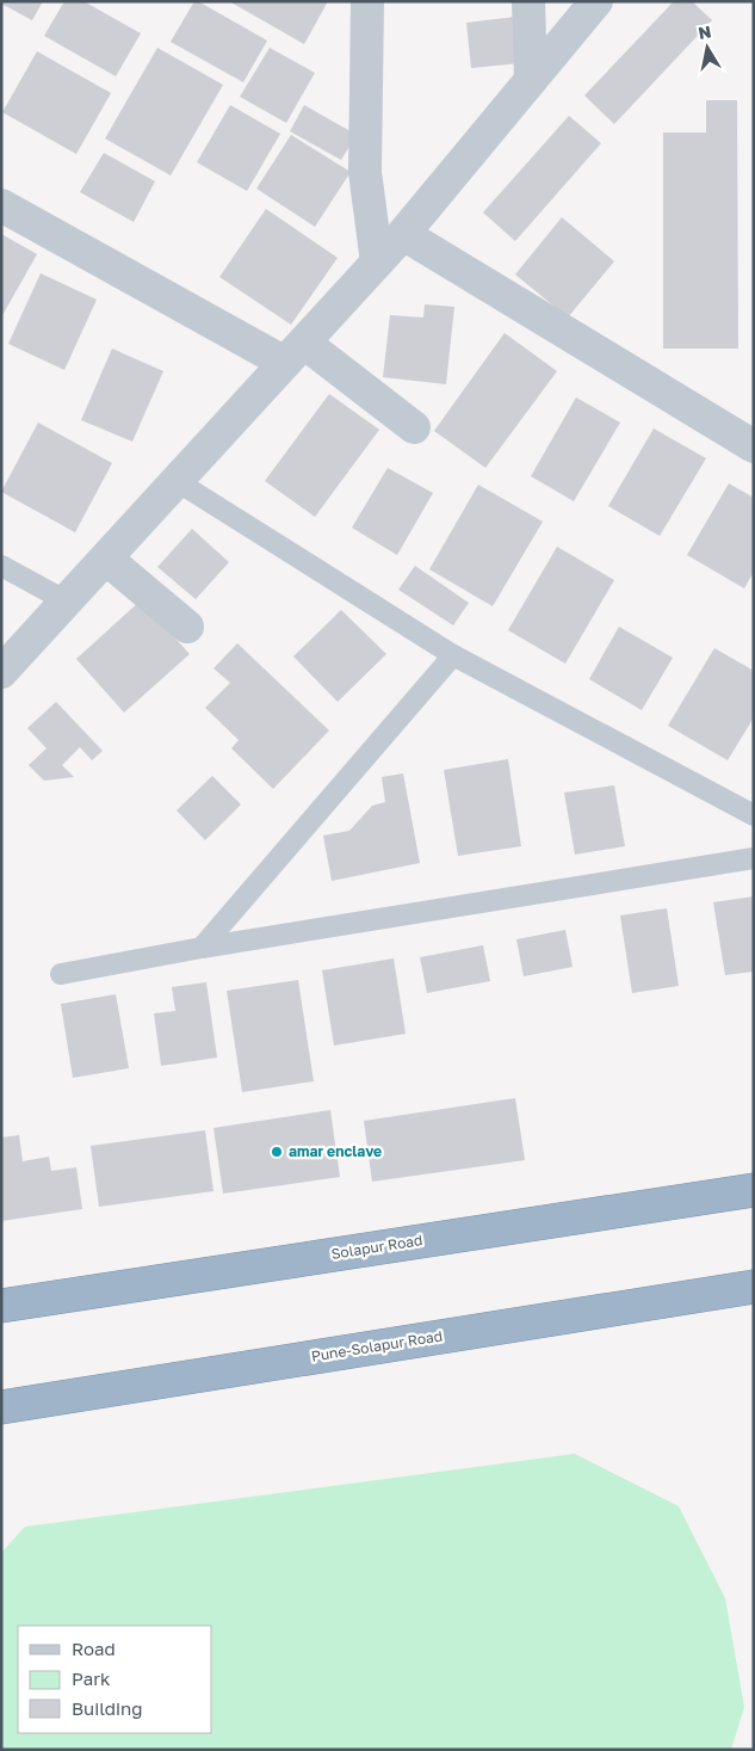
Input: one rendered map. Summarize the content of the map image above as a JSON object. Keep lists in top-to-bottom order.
{
  "streets": {
    "highway": ["Solapur Road", "Pune-Solapur Road"]
  },
  "places": ["amar enclave"],
  "legend": ["Road", "Park", "Building"],
  "north": "top"
}
